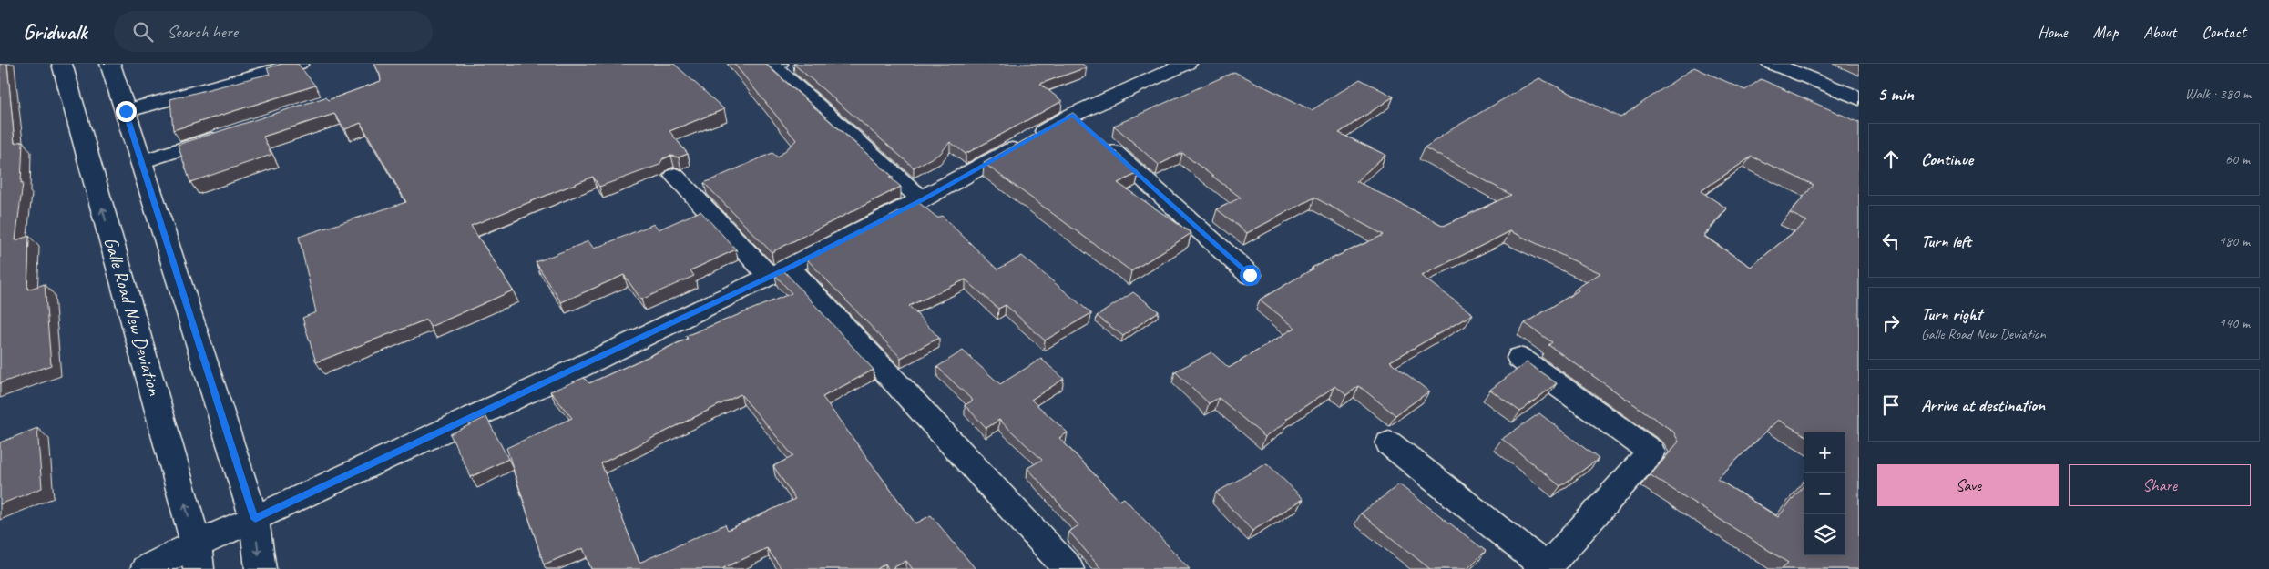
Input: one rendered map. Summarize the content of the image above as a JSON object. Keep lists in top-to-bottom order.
{
  "streets": {
    "street": ["Galle Road New Deviation"]
  },
  "page": {
    "header": "Gridwalk",
    "search": "Search here",
    "nav": [
      "Home",
      "Map",
      "About",
      "Contact"
    ],
    "heading": ["5 min", "Walk · 380 m"],
    "list": [
      ["Continue", "60 m"],
      ["Turn left", "180 m"],
      ["Turn right", "Galle Road New Deviation", "140 m"],
      "Arrive at destination"
    ],
    "map_buttons": ["+", "−"],
    "buttons": ["Save", "Share"]
  }
}
